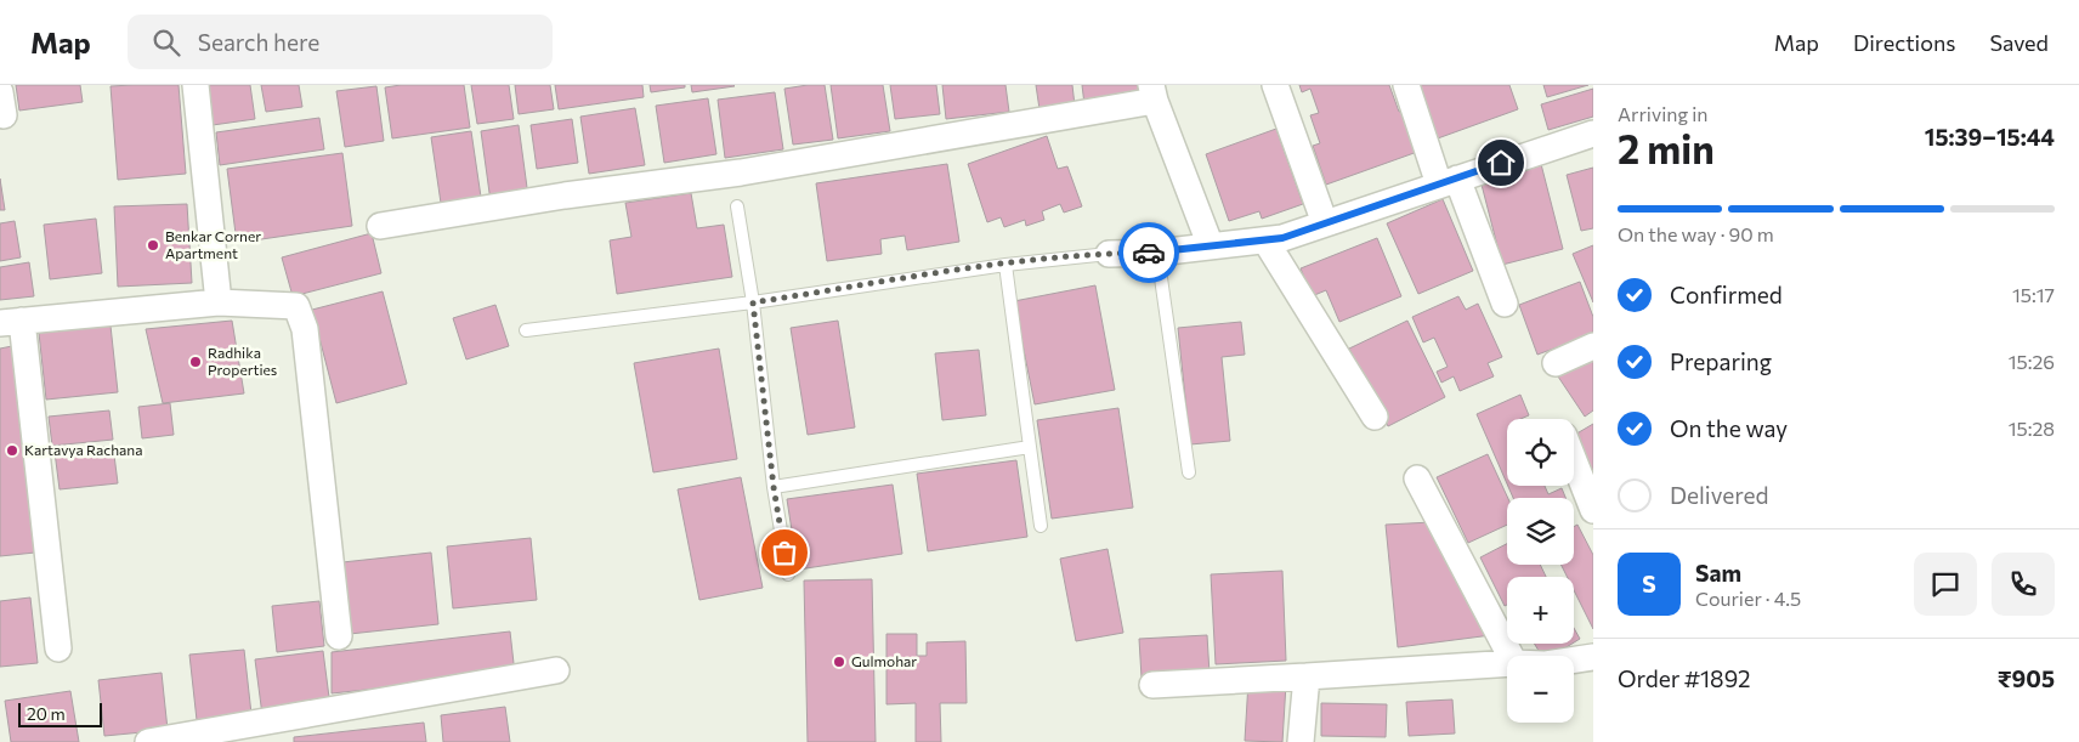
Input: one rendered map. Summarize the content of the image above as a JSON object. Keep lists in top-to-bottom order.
{
  "places": [
    "Benkar Corner Apartment",
    "Radhika Properties",
    "Kartavya Rachana",
    "Gulmohar"
  ],
  "scale_bar": "20 m",
  "page": {
    "header": "Map",
    "search": "Search here",
    "nav": ["Map", "Directions", "Saved"],
    "heading": ["2 min", "Arriving in", "15:39–15:44"],
    "panel": [
      "Sam",
      "Courier · 4.5",
      "Order #1892",
      "₹905"
    ],
    "bar": "On the way · 90 m",
    "list": [
      ["Confirmed", "15:17"],
      ["Preparing", "15:26"],
      ["On the way", "15:28"],
      "Delivered"
    ],
    "map_buttons": ["+", "−"],
    "round": "S",
    "scale": "20 m"
  }
}
